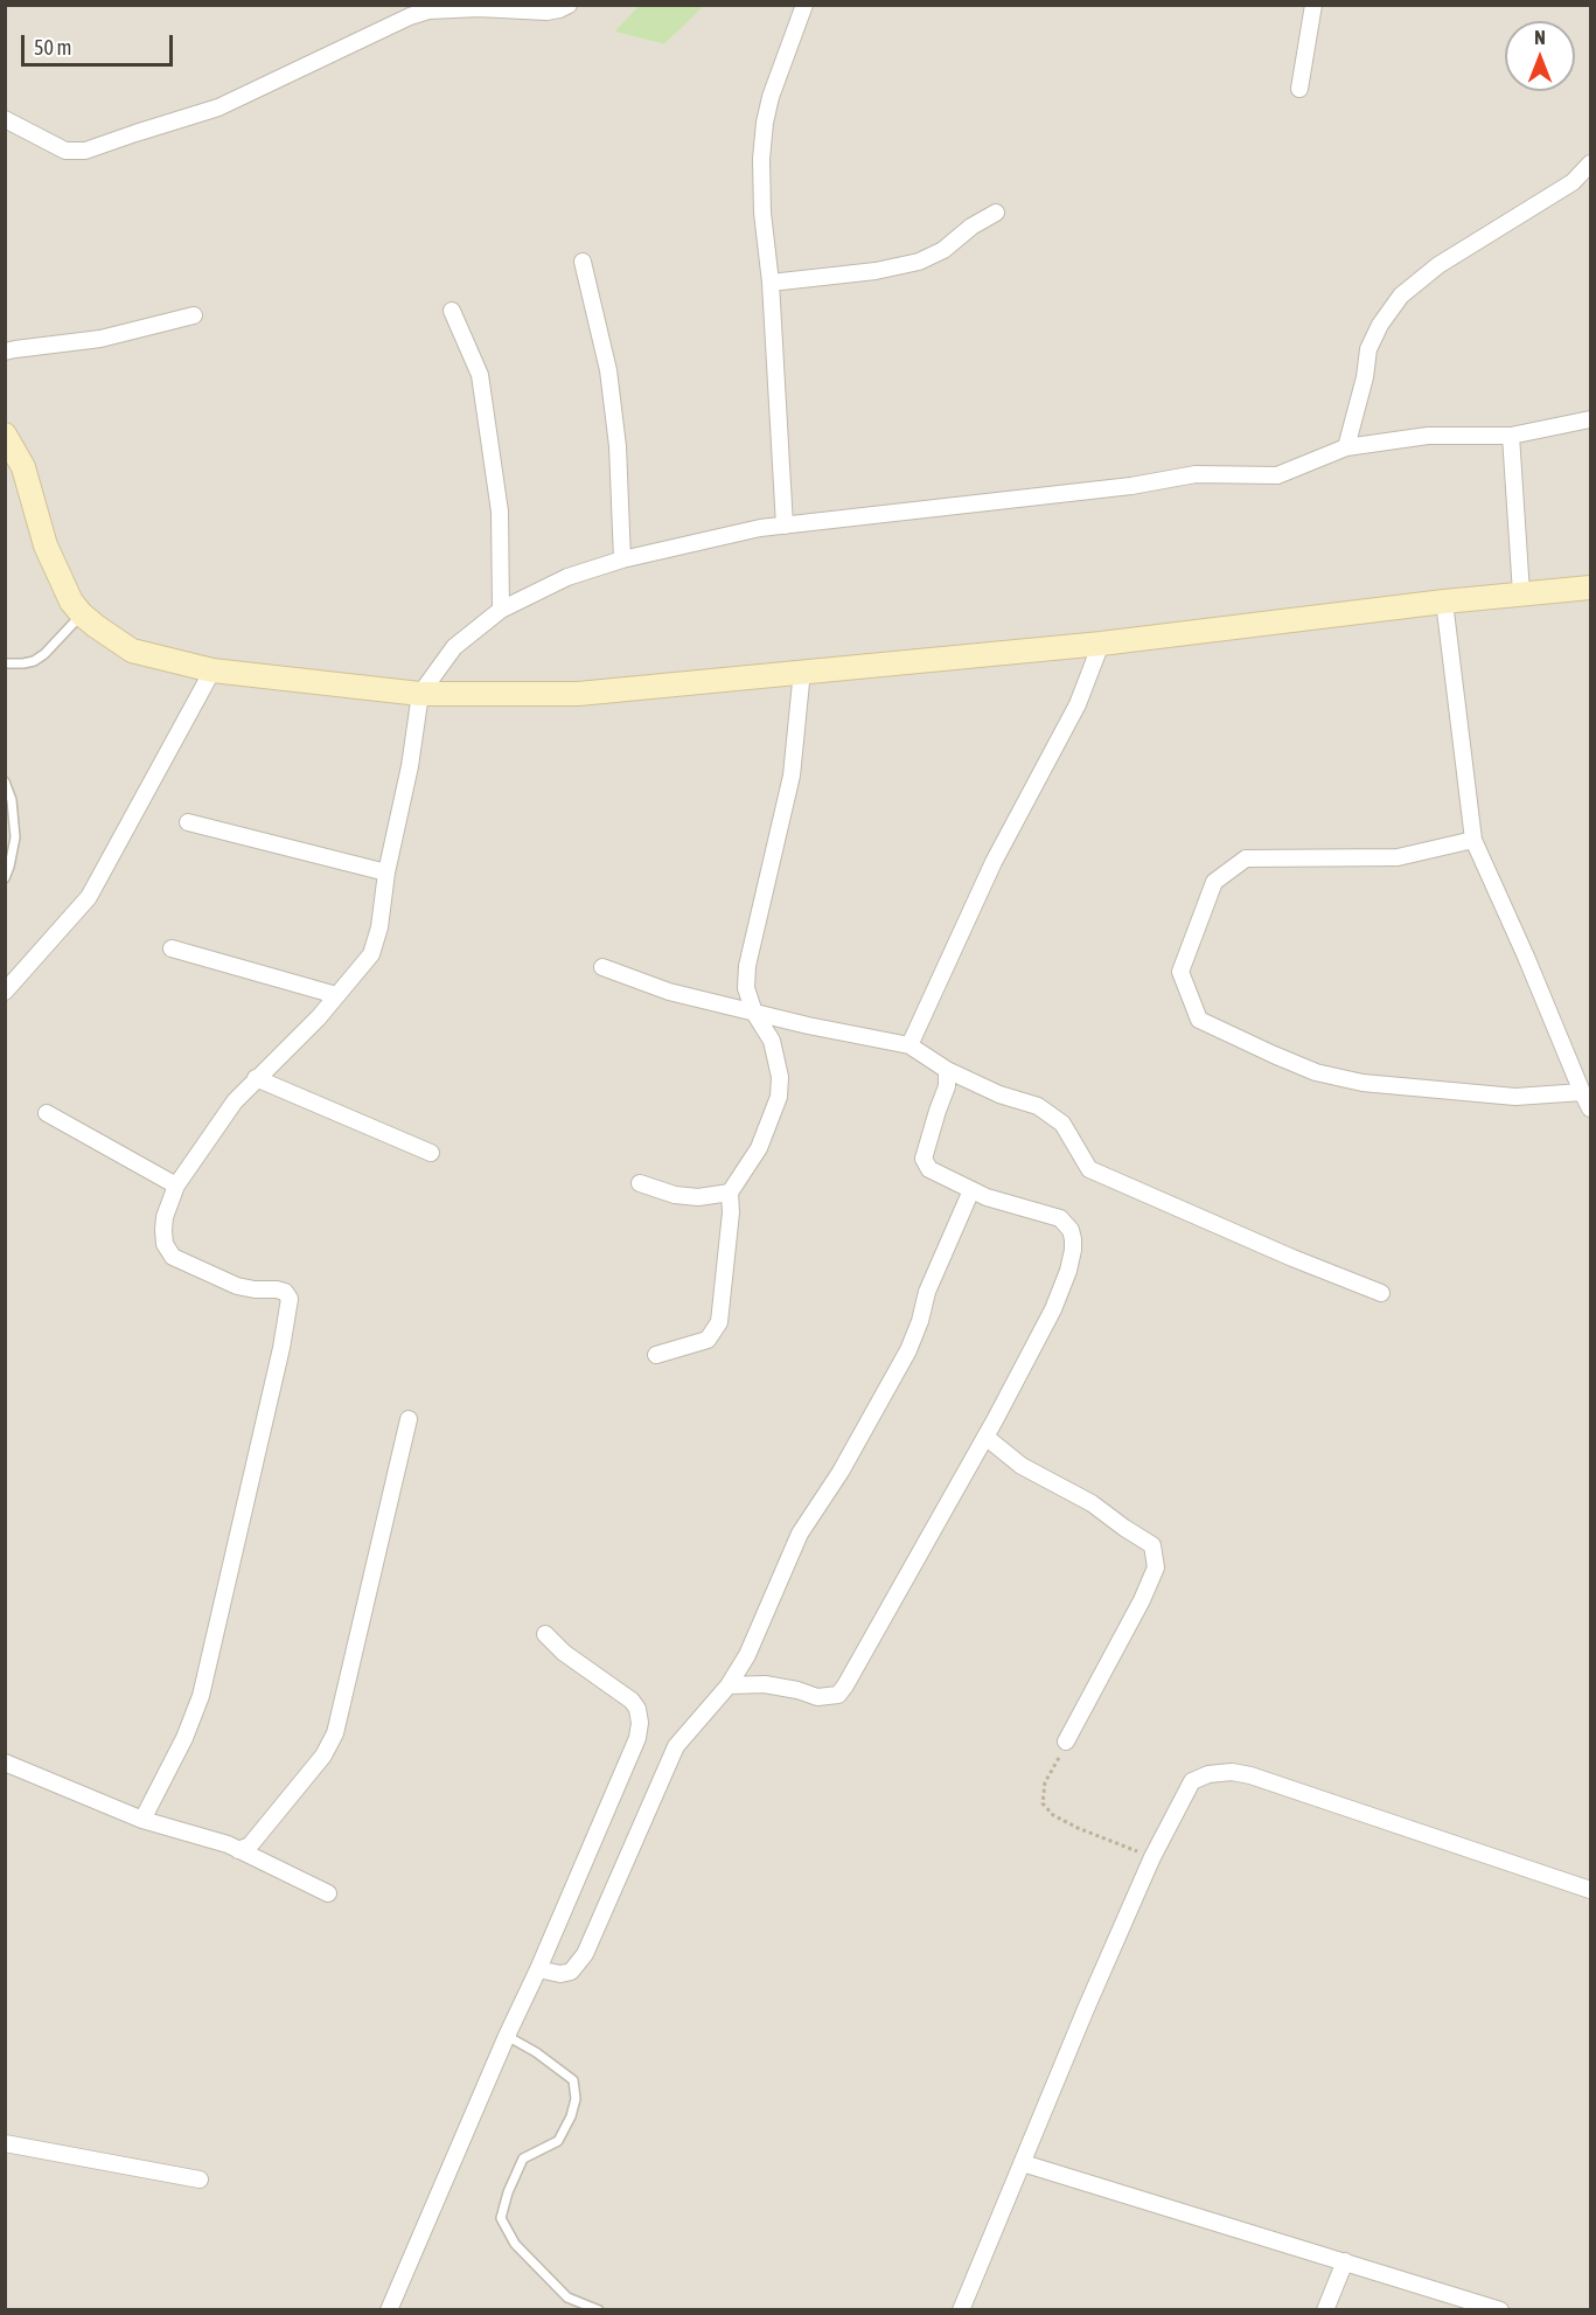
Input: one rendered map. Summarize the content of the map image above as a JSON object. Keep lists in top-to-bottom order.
{
  "scale_bar": "50 m",
  "north": "top"
}
